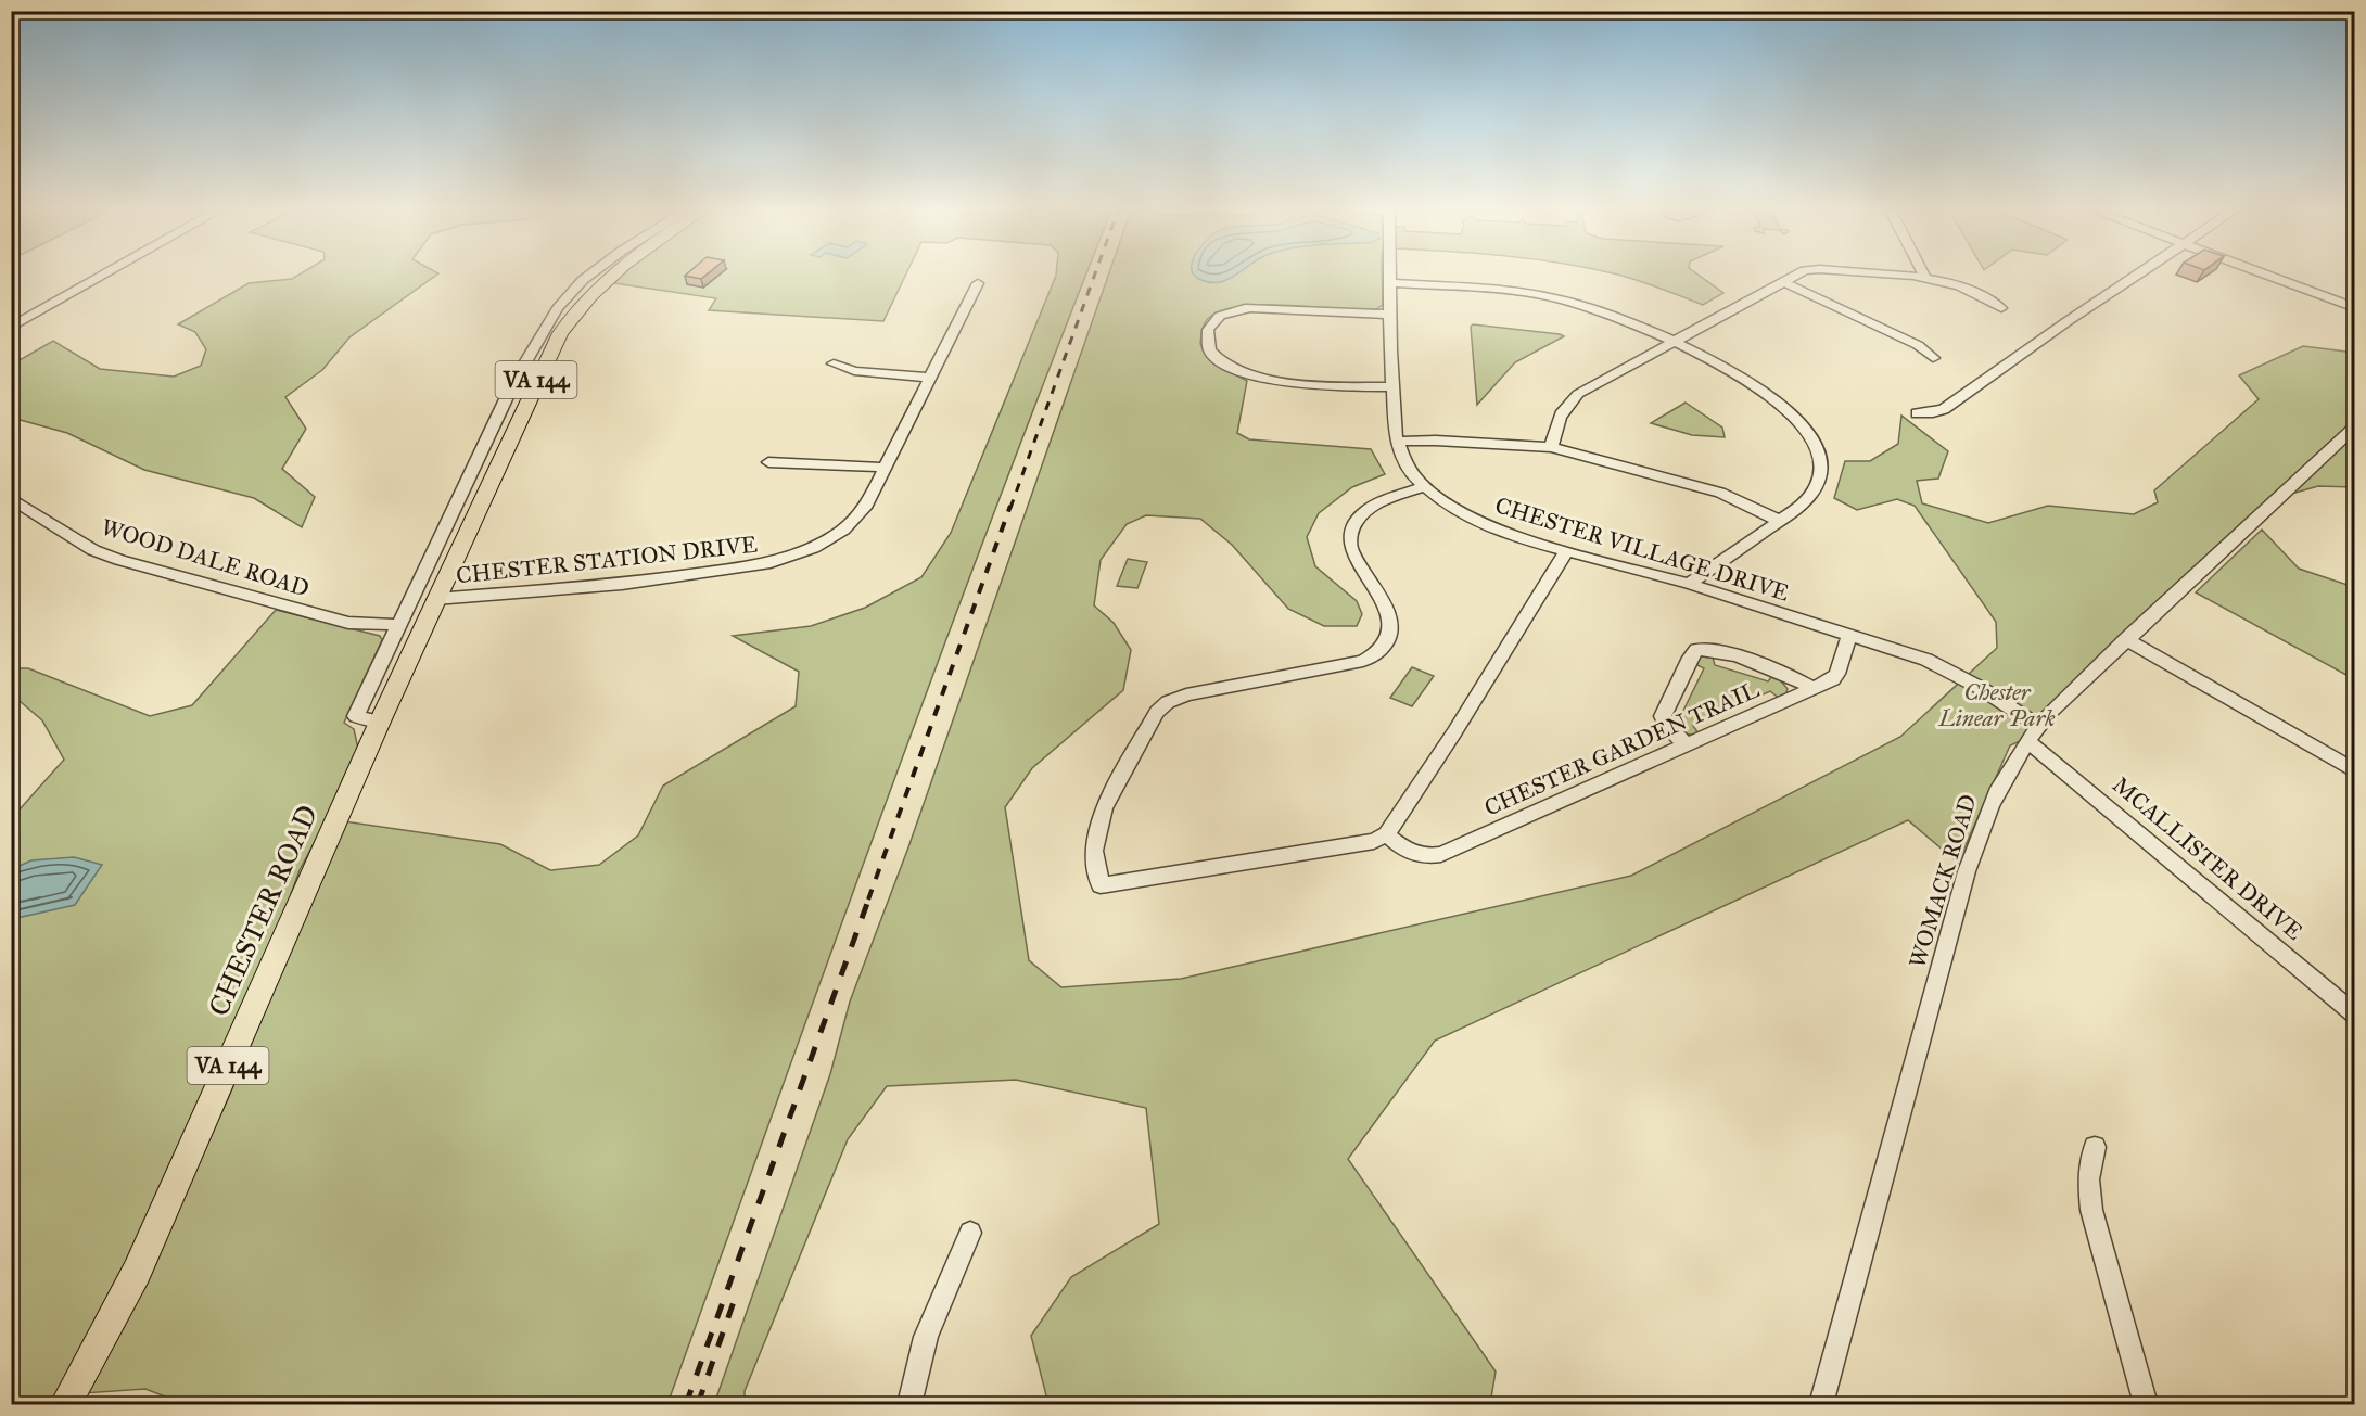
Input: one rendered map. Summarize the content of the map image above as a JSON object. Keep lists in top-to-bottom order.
{
  "streets": {
    "main road": ["VA 144", "CHESTER ROAD"],
    "street": [
      "CHESTER VILLAGE DRIVE",
      "WOOD DALE ROAD",
      "CHESTER STATION DRIVE",
      "CHESTER GARDEN TRAIL",
      "MCALLISTER DRIVE",
      "WOMACK ROAD"
    ]
  },
  "crossings": [
    ["CHESTER VILLAGE DRIVE", "CHESTER GARDEN TRAIL"],
    ["CHESTER VILLAGE DRIVE", "MCALLISTER DRIVE"],
    ["CHESTER VILLAGE DRIVE", "WOMACK ROAD"],
    ["WOOD DALE ROAD", "CHESTER ROAD"],
    ["CHESTER STATION DRIVE", "CHESTER ROAD"],
    ["MCALLISTER DRIVE", "WOMACK ROAD"]
  ],
  "parks": ["Chester Linear Park"]
}
